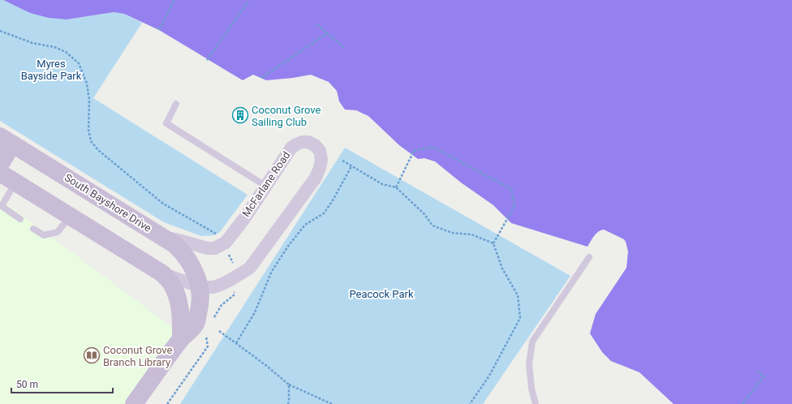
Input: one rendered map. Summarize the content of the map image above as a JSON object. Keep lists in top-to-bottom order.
{
  "streets": {
    "main road": ["South Bayshore Drive"],
    "street": ["McFarlane Road"]
  },
  "crossings": [
    ["McFarlane Road", "South Bayshore Drive"]
  ],
  "parks": ["Myres Bayside Park", "Peacock Park"],
  "places": {
    "building": ["Coconut Grove Sailing Club"],
    "library": ["Coconut Grove Branch Library"]
  },
  "scale_bar": "50 m"
}
